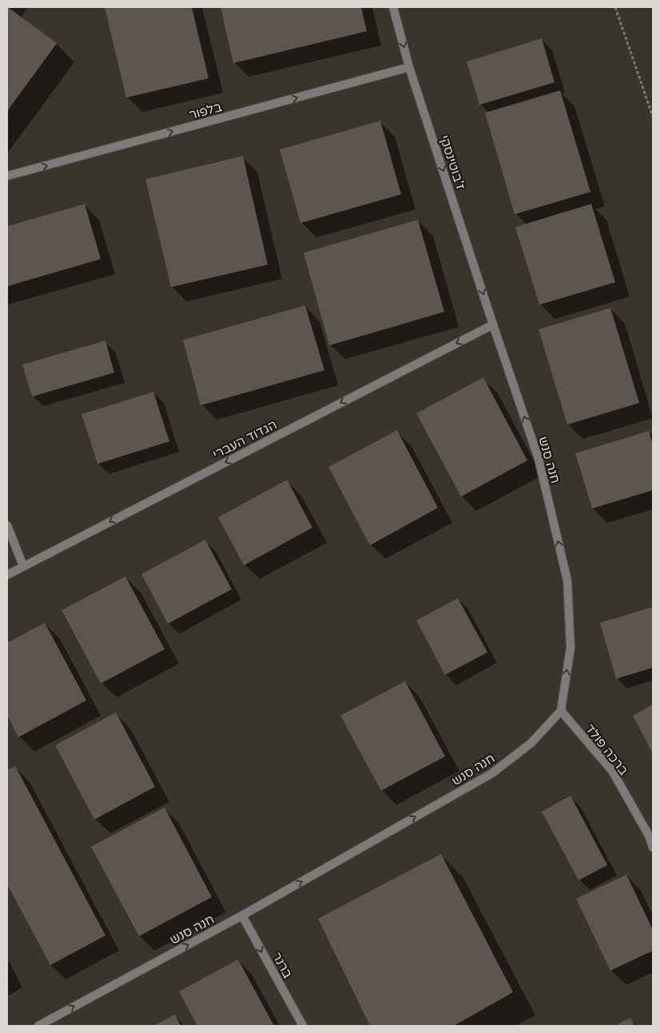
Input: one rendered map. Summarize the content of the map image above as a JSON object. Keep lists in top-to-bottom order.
{
  "streets": {
    "street": [
      "בלפור",
      "ז'בוטינסקי",
      "הגדוד העברי",
      "חנה סנש",
      "ברכה פולד",
      "ברנר"
    ]
  },
  "crossings": [
    ["בלפור", "ז'בוטינסקי"],
    ["ז'בוטינסקי", "הגדוד העברי"],
    ["ז'בוטינסקי", "חנה סנש"],
    ["הגדוד העברי", "חנה סנש"],
    ["חנה סנש", "ברכה פולד"],
    ["חנה סנש", "ברנר"]
  ],
  "one_way": [
    "בלפור",
    "ז'בוטינסקי",
    "הגדוד העברי",
    "חנה סנש",
    "ברנר"
  ]
}
